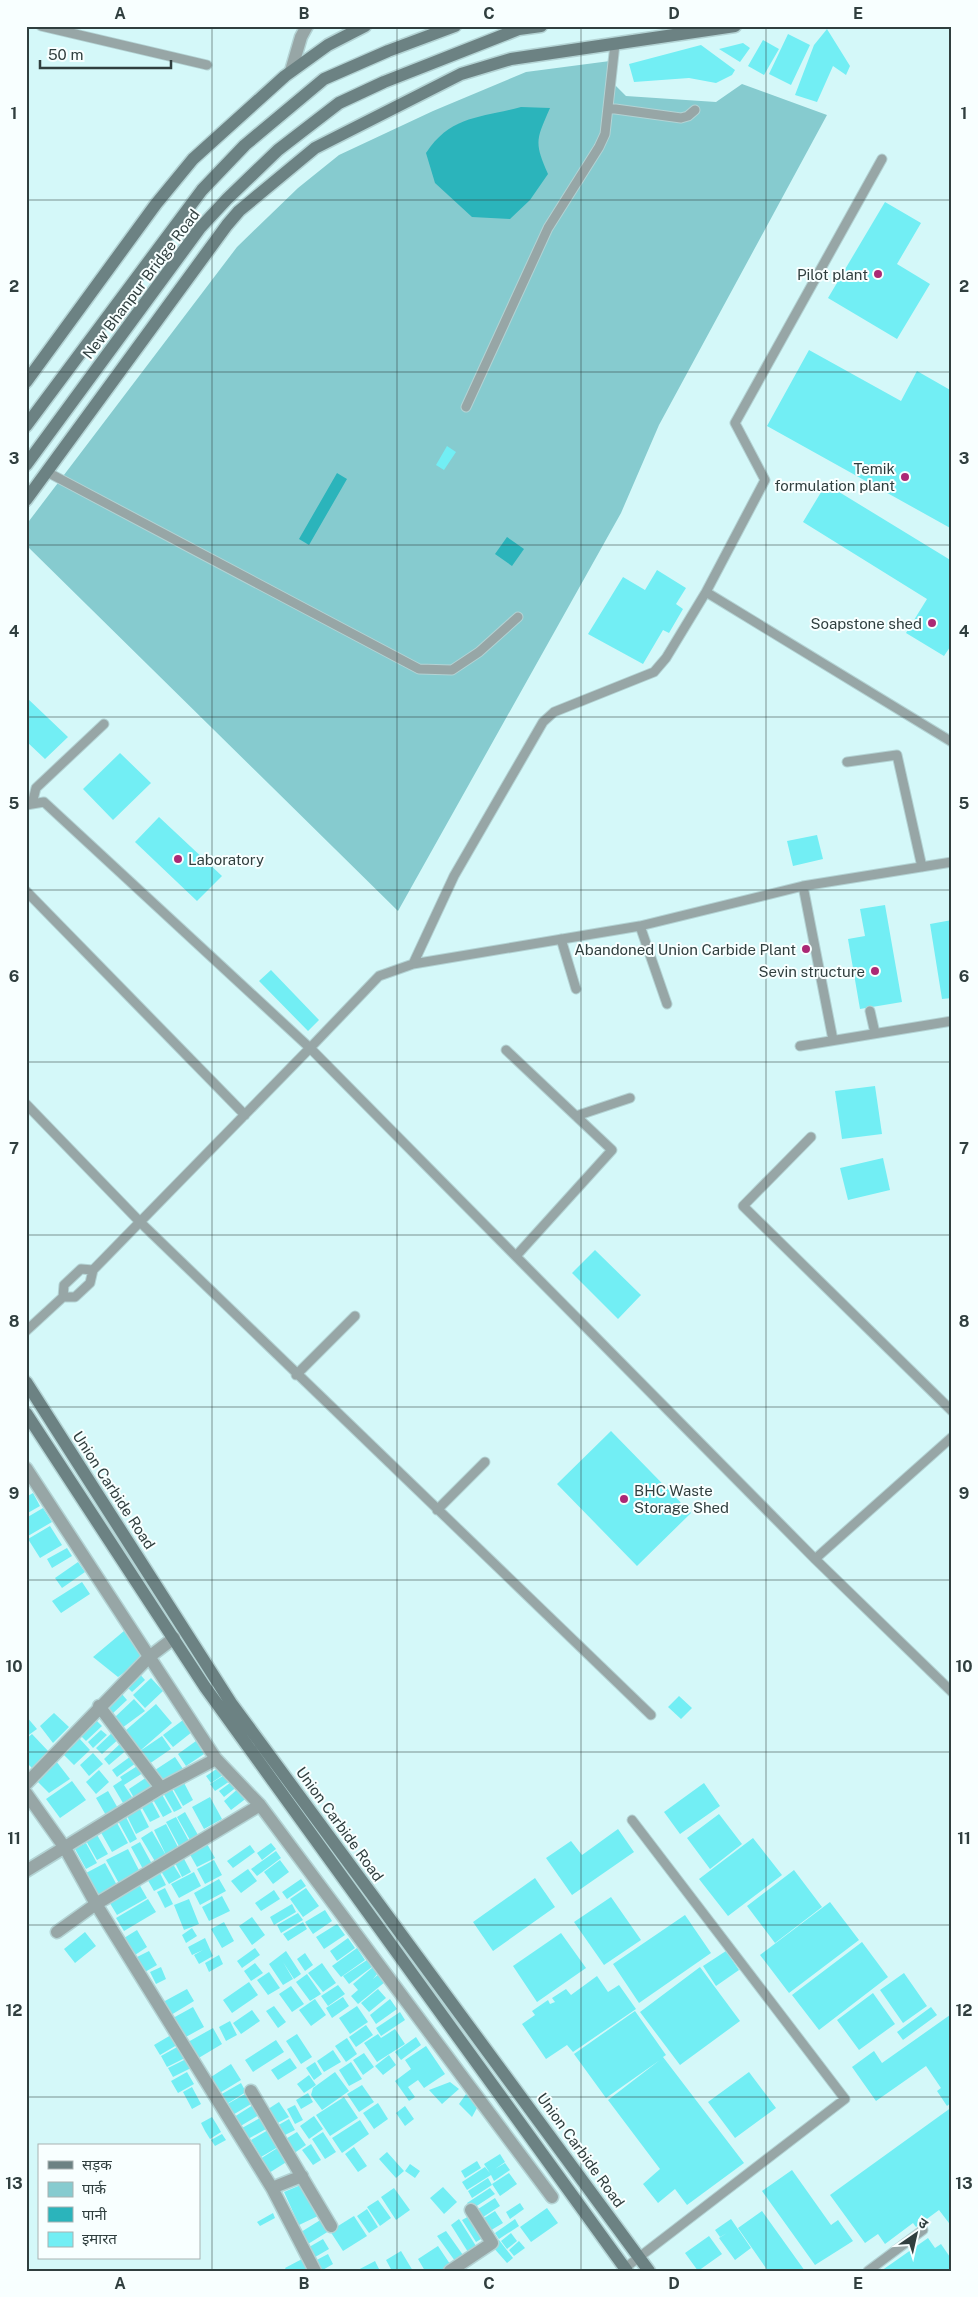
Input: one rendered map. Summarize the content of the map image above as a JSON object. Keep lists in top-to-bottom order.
{
  "streets": {
    "street": ["New Bhanpur Bridge Road", "Union Carbide Road"]
  },
  "places": [
    "Pilot plant",
    "Temik formulation plant",
    "Soapstone shed",
    "Laboratory",
    "Abandoned Union Carbide Plant",
    "Sevin structure",
    "BHC Waste Storage Shed"
  ],
  "legend": [
    "सड़क",
    "पार्क",
    "पानी",
    "इमारत"
  ],
  "scale_bar": "50 m",
  "north": "top right",
  "grid": {
    "columns": [
      "A",
      "B",
      "C",
      "D",
      "E"
    ],
    "rows": [
      "1",
      "2",
      "3",
      "4",
      "5",
      "6",
      "7",
      "8",
      "9",
      "10",
      "11",
      "12",
      "13"
    ]
  }
}
